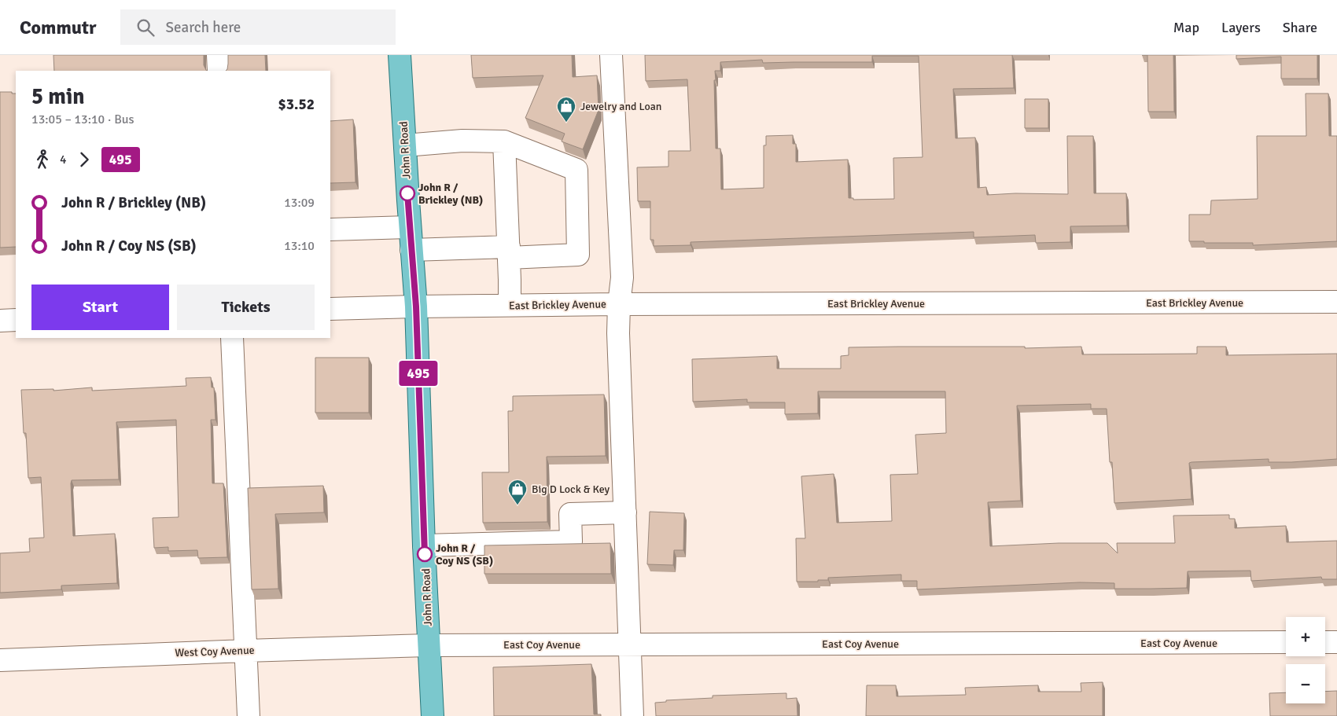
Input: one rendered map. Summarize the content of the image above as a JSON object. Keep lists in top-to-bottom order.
{
  "streets": {
    "main road": ["John R Road"],
    "street": ["East Brickley Avenue", "East Coy Avenue", "West Coy Avenue"]
  },
  "crossings": [
    ["John R Road", "East Brickley Avenue"],
    ["John R Road", "East Coy Avenue"],
    ["John R Road", "West Coy Avenue"],
    ["East Coy Avenue", "West Coy Avenue"]
  ],
  "places": {
    "shop": ["Jewelry and Loan", "Big D Lock & Key"],
    "other": ["John R / Brickley (NB)", "John R / Coy NS (SB)"]
  },
  "lines": ["bus line 495"],
  "page": {
    "header": "Commutr",
    "search": "Search here",
    "nav": ["Map", "Layers", "Share"],
    "on_map": "495",
    "heading": ["5 min", "13:05 – 13:10 · Bus", "$3.52"],
    "legs": ["4", "495"],
    "list": [
      {
        "name": "John R / Brickley (NB)",
        "value": "13:09"
      },
      {
        "name": "John R / Coy NS (SB)",
        "value": "13:10"
      }
    ],
    "buttons": ["Start", "Tickets"],
    "map_buttons": ["+", "−"]
  }
}
